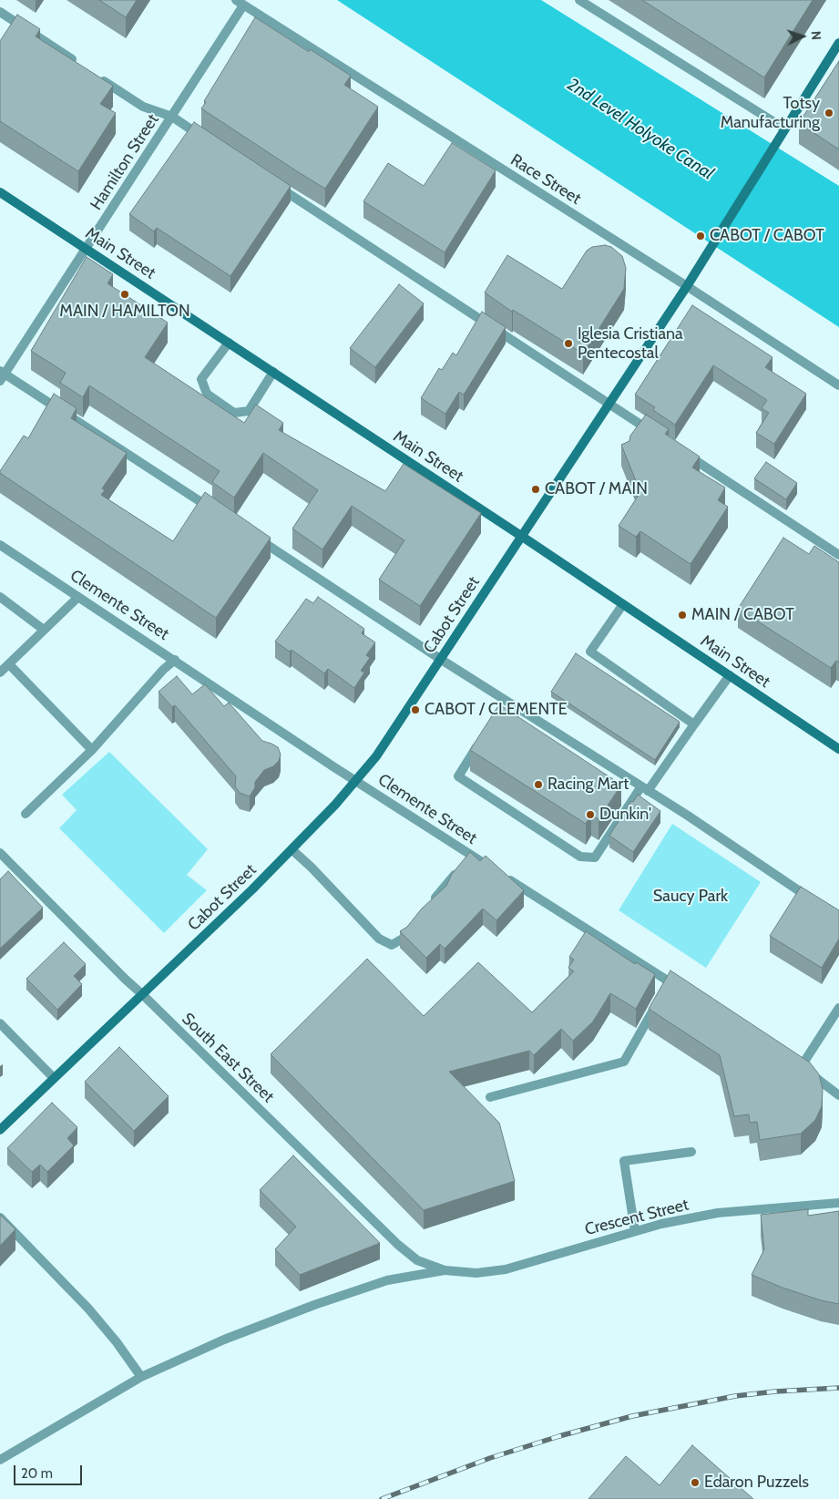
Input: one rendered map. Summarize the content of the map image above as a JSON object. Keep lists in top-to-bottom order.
{
  "streets": {
    "main road": ["Main Street", "Cabot Street"],
    "street": [
      "Hamilton Street",
      "Race Street",
      "Clemente Street",
      "South East Street",
      "Crescent Street"
    ]
  },
  "crossings": [
    ["Hamilton Street", "Race Street"],
    ["Hamilton Street", "Main Street"],
    ["Race Street", "Cabot Street"],
    ["Main Street", "Cabot Street"],
    ["Clemente Street", "Cabot Street"],
    ["Cabot Street", "South East Street"],
    ["South East Street", "Crescent Street"]
  ],
  "water": ["2nd Level Holyoke Canal"],
  "parks": ["Saucy Park"],
  "places": [
    "Totsy Manufacturing",
    "CABOT / CABOT",
    "MAIN / HAMILTON",
    "Iglesia Cristiana Pentecostal",
    "CABOT / MAIN",
    "MAIN / CABOT",
    "CABOT / CLEMENTE",
    "Racing Mart",
    "Dunkin'",
    "Edaron Puzzels"
  ],
  "scale_bar": "20 m",
  "north": "right"
}
